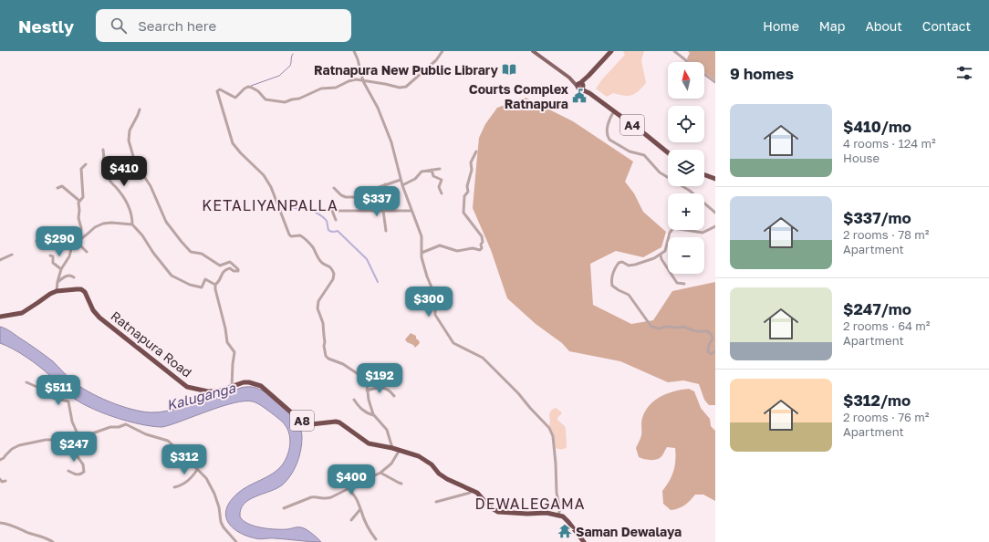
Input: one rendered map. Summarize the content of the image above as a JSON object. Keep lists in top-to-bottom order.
{
  "streets": {
    "highway": ["A4", "Ratnapura Road", "A8"]
  },
  "districts": ["KETALIYANPALLA", "DEWALEGAMA"],
  "water": ["Kaluganga"],
  "places": {
    "library": ["Ratnapura New Public Library"],
    "public building": ["Courts Complex Ratnapura"],
    "temple": ["Saman Dewalaya"]
  },
  "north": "top",
  "page": {
    "header": "Nestly",
    "search": "Search here",
    "nav": [
      "Home",
      "Map",
      "About",
      "Contact"
    ],
    "heading": "9 homes",
    "map_buttons": ["+", "−"],
    "list": [
      {
        "name": "$410/mo",
        "note": "4 rooms · 124 m² · House"
      },
      {
        "name": "$337/mo",
        "note": "2 rooms · 78 m² · Apartment"
      },
      {
        "name": "$247/mo",
        "note": "2 rooms · 64 m² · Apartment"
      },
      {
        "name": "$312/mo",
        "note": "2 rooms · 76 m² · Apartment"
      }
    ],
    "price": [
      "$410",
      "$337",
      "$290",
      "$300",
      "$192",
      "$511",
      "$247",
      "$312",
      "$400"
    ]
  }
}
